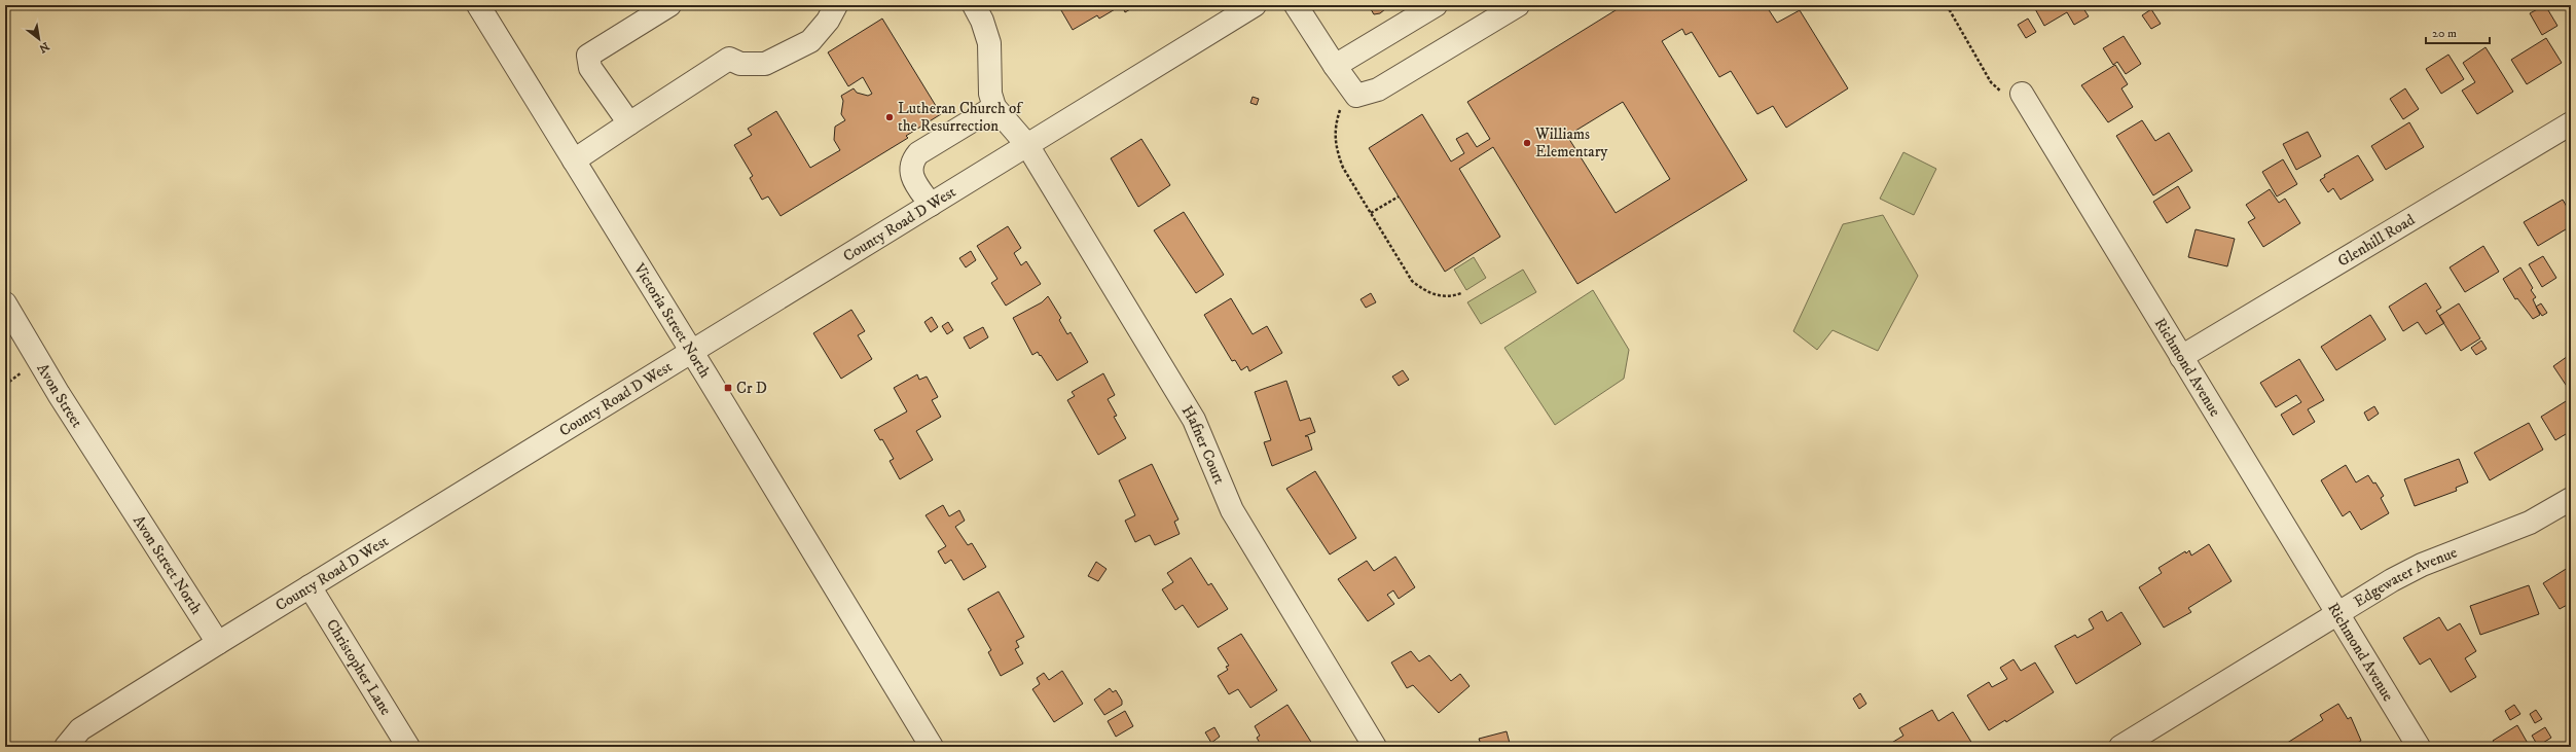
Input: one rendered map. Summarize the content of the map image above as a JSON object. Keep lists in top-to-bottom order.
{
  "streets": {
    "street": [
      "County Road D West",
      "Glenhill Road",
      "Victoria Street North",
      "Richmond Avenue",
      "Avon Street",
      "Hafner Court",
      "Avon Street North",
      "Edgewater Avenue",
      "Christopher Lane"
    ]
  },
  "crossings": [
    ["County Road D West", "Victoria Street North"],
    ["County Road D West", "Hafner Court"],
    ["County Road D West", "Avon Street North"],
    ["County Road D West", "Christopher Lane"],
    ["Glenhill Road", "Richmond Avenue"],
    ["Richmond Avenue", "Edgewater Avenue"],
    ["Avon Street", "Avon Street North"]
  ],
  "places": {
    "other": ["Lutheran Church of the Resurrection", "Williams Elementary"],
    "transit": ["Cr D"]
  },
  "scale_bar": "20 m",
  "north": "bottom right"
}
